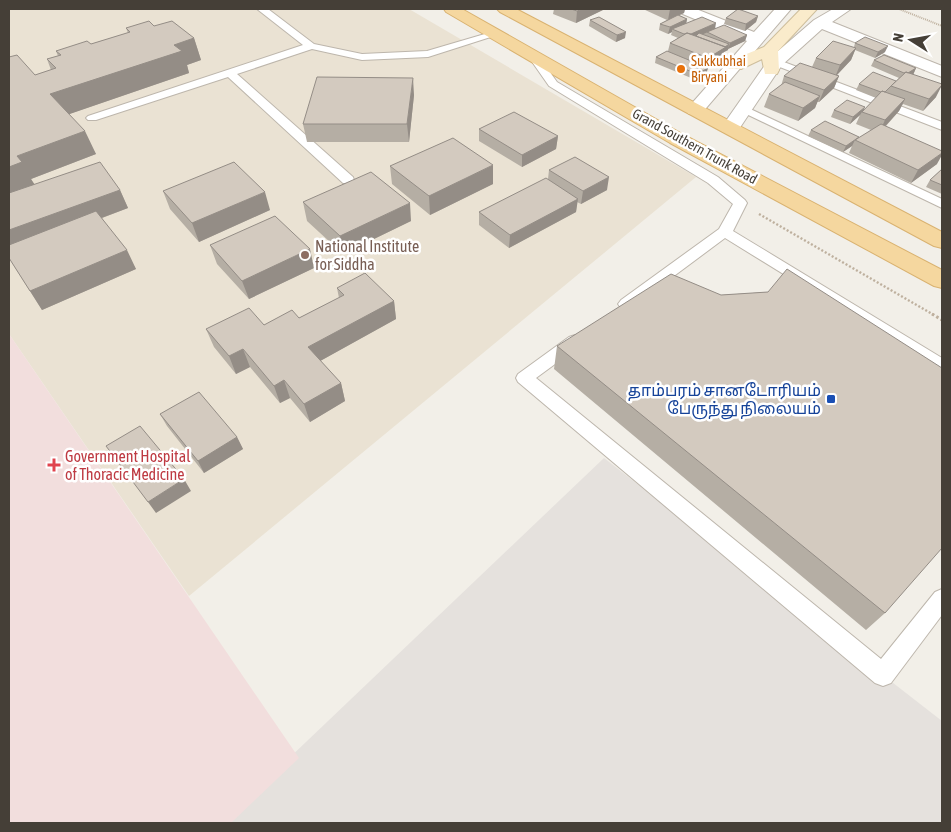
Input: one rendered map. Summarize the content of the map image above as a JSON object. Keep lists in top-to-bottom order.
{
  "streets": {
    "main road": ["Grand Southern Trunk Road"]
  },
  "places": {
    "other": ["Sukkubhai Biryani", "National Institute for Siddha"],
    "transit": ["தாம்பரம் சானடோரியம் பேருந்து நிலையம்"],
    "health": ["Government Hospital of Thoracic Medicine"]
  },
  "north": "left"
}
